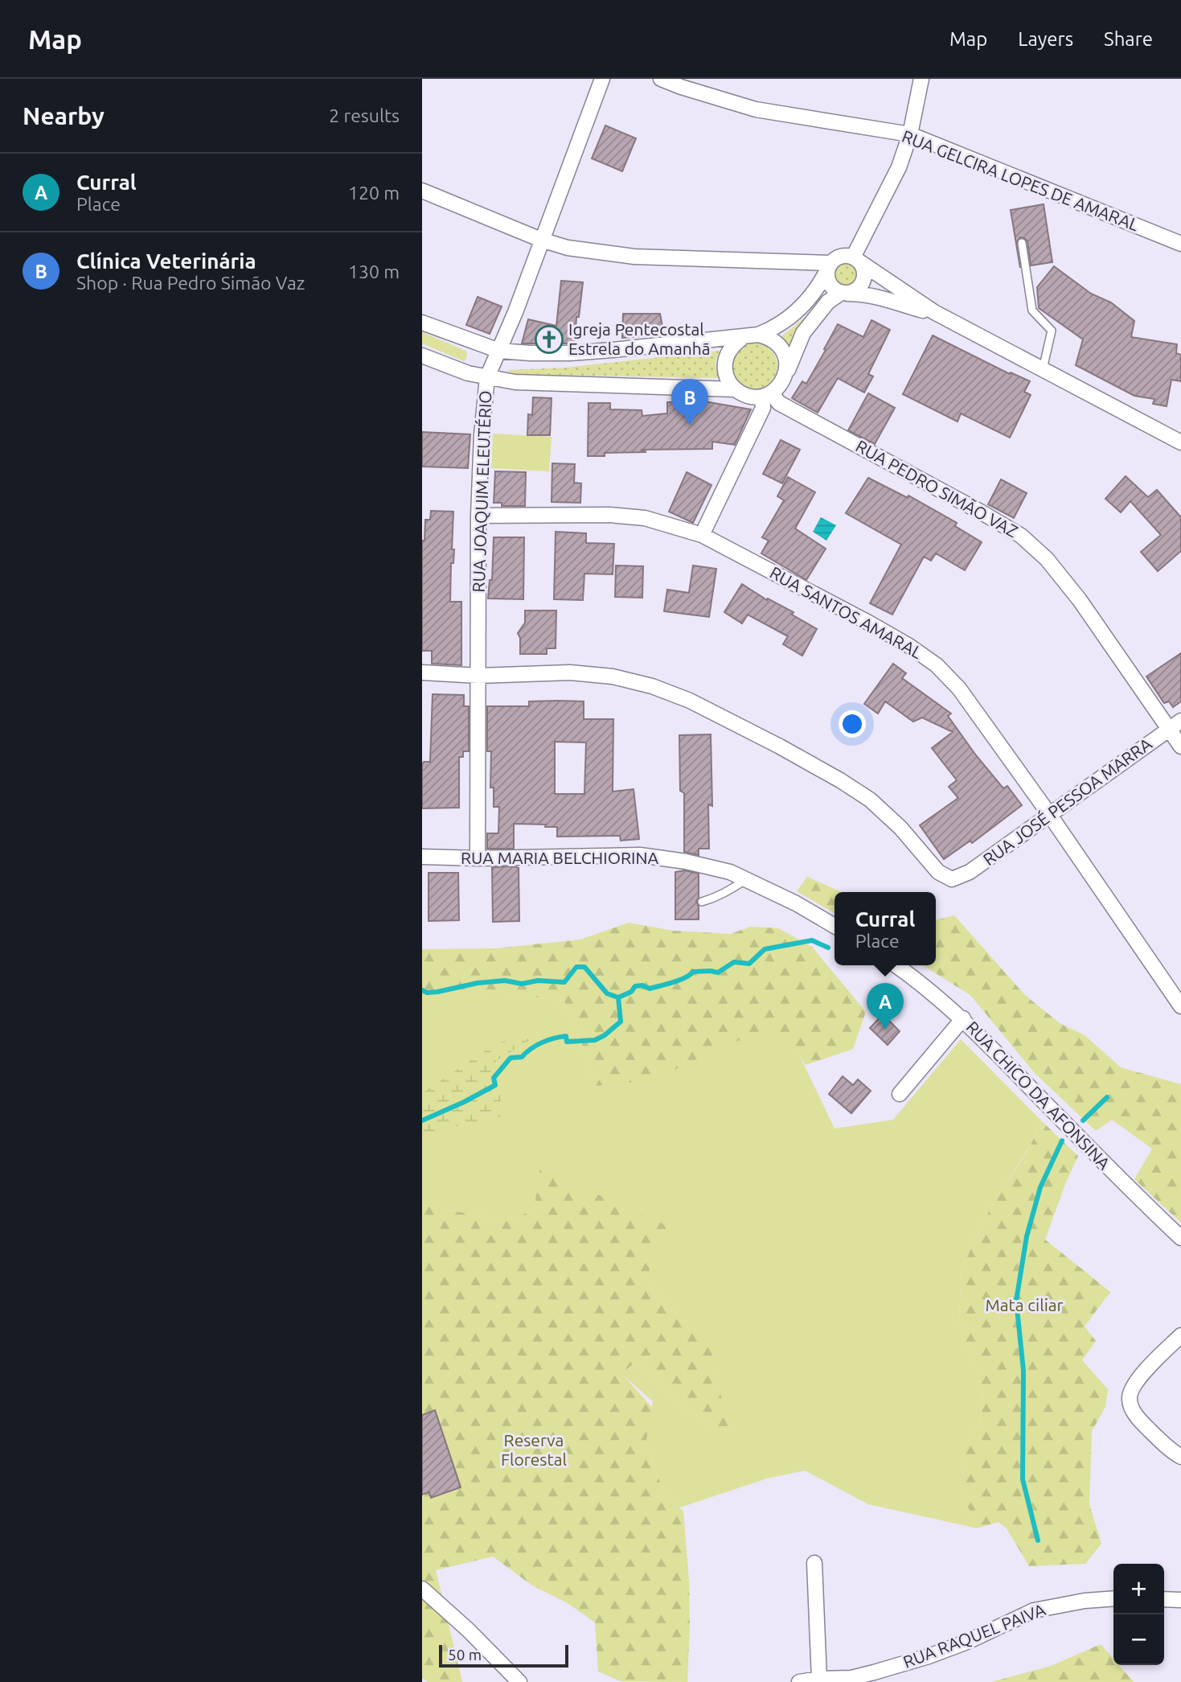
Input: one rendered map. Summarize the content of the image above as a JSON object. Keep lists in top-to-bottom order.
{
  "streets": {
    "street": [
      "RUA GELCIRA LOPES DE AMARAL",
      "RUA PEDRO SIMÃO VAZ",
      "RUA JOAQUIM ELEUTÉRIO",
      "RUA SANTOS AMARAL",
      "RUA JOSÉ PESSOA MARRA",
      "RUA MARIA BELCHIORINA",
      "RUA CHICO DA AFONSINA",
      "RUA RAQUEL PAIVA"
    ]
  },
  "crossings": [
    ["RUA PEDRO SIMÃO VAZ", "RUA JOSÉ PESSOA MARRA"],
    ["RUA JOAQUIM ELEUTÉRIO", "RUA SANTOS AMARAL"],
    ["RUA JOAQUIM ELEUTÉRIO", "RUA JOSÉ PESSOA MARRA"],
    ["RUA JOAQUIM ELEUTÉRIO", "RUA MARIA BELCHIORINA"],
    ["RUA SANTOS AMARAL", "RUA JOSÉ PESSOA MARRA"]
  ],
  "parks": ["Mata ciliar", "Reserva Florestal"],
  "places": {
    "church": ["Igreja Pentecostal Estrela do Amanhã"]
  },
  "scale_bar": "50 m",
  "page": {
    "header": "Map",
    "nav": ["Map", "Layers", "Share"],
    "heading": ["Nearby", "2 results"],
    "list": [
      {
        "mark": "A",
        "name": "Curral",
        "note": "Place",
        "value": "120 m"
      },
      {
        "mark": "B",
        "name": "Clínica Veterinária",
        "note": "Shop · Rua Pedro Simão Vaz",
        "value": "130 m"
      }
    ],
    "pins": ["B", "A"],
    "popup": ["Curral", "Place"],
    "map_buttons": ["+", "−"],
    "scale": "50 m"
  }
}
